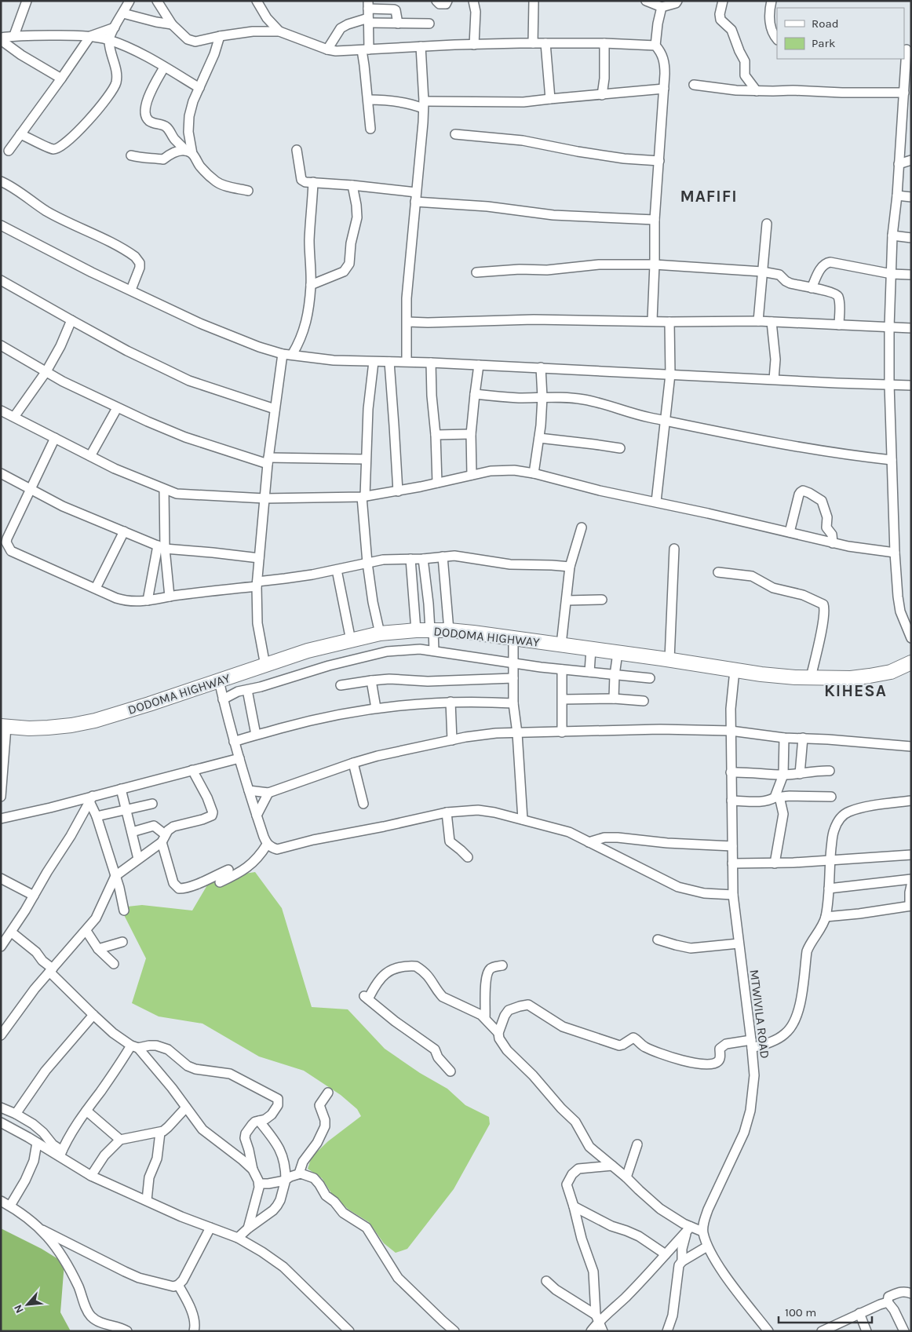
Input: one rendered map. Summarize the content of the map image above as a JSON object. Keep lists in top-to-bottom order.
{
  "streets": {
    "highway": ["DODOMA HIGHWAY"],
    "street": ["MTWIVILA ROAD"]
  },
  "crossings": [
    ["DODOMA HIGHWAY", "MTWIVILA ROAD"]
  ],
  "districts": ["MAFIFI", "KIHESA"],
  "legend": ["Road", "Park"],
  "scale_bar": "100 m",
  "north": "bottom left"
}
